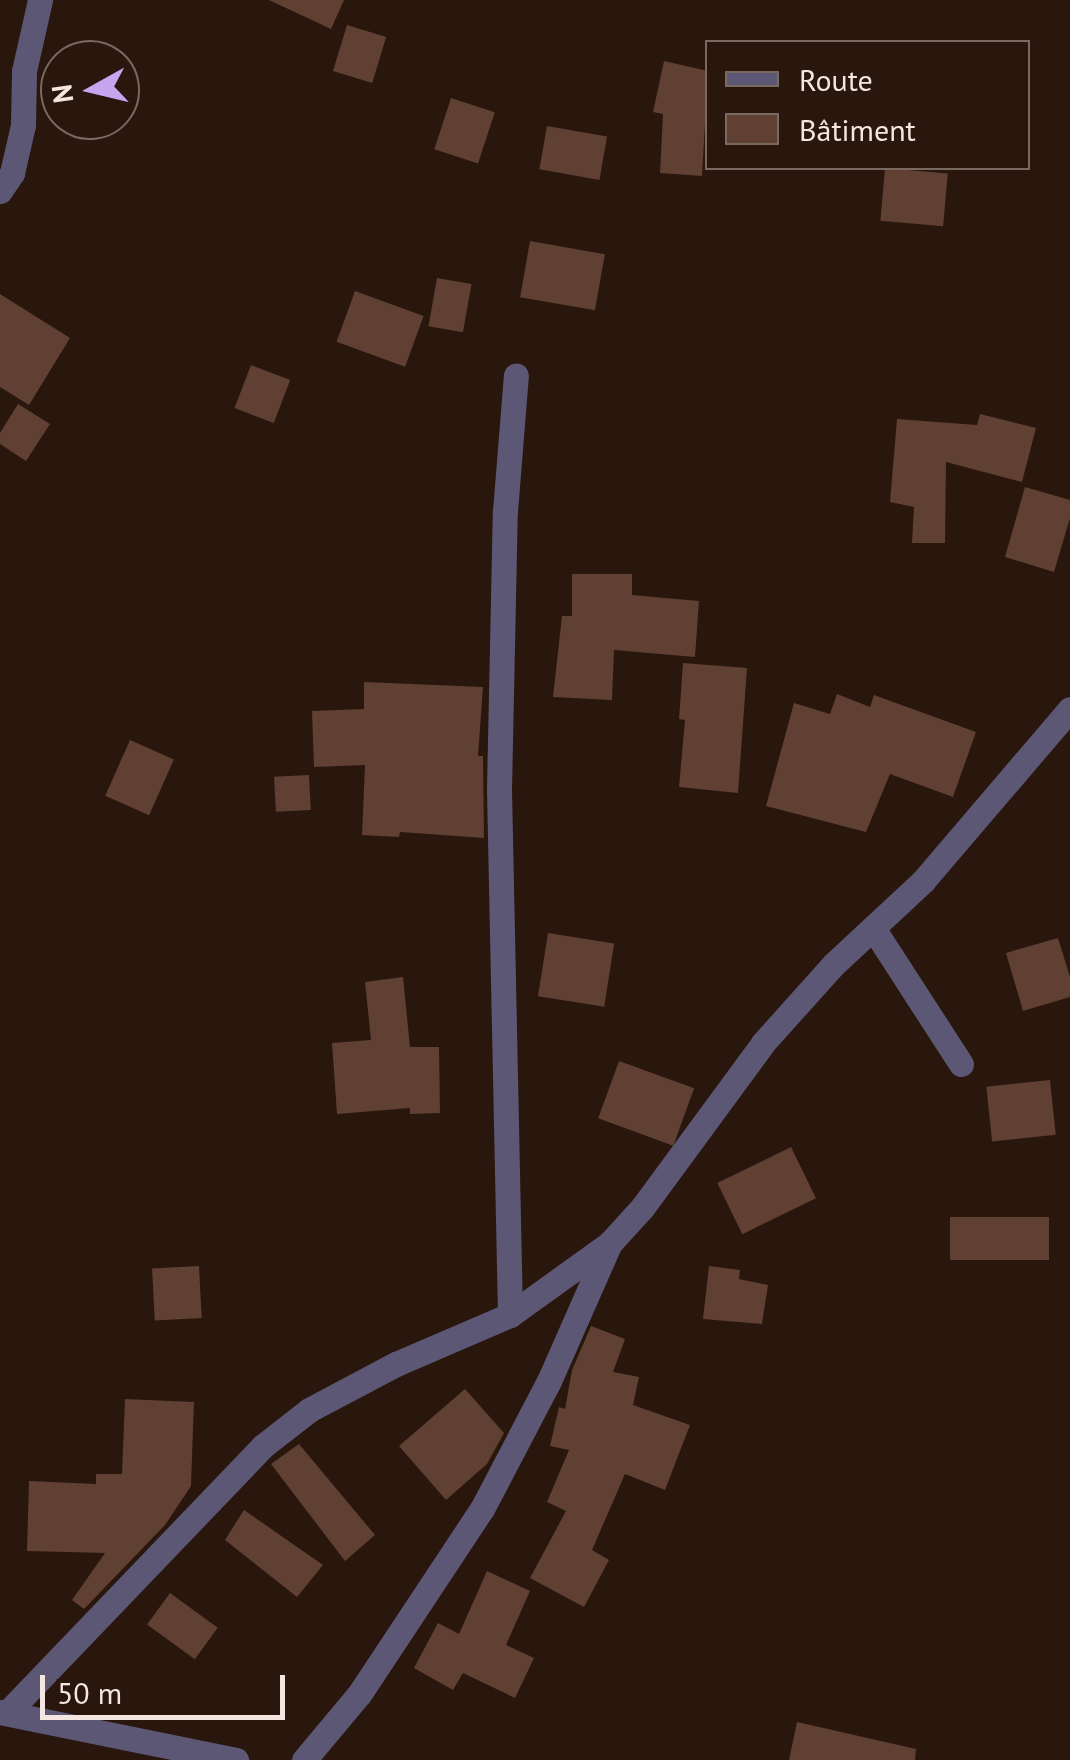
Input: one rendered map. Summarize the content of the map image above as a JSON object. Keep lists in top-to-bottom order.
{
  "legend": ["Route", "Bâtiment"],
  "scale_bar": "50 m",
  "north": "left"
}
